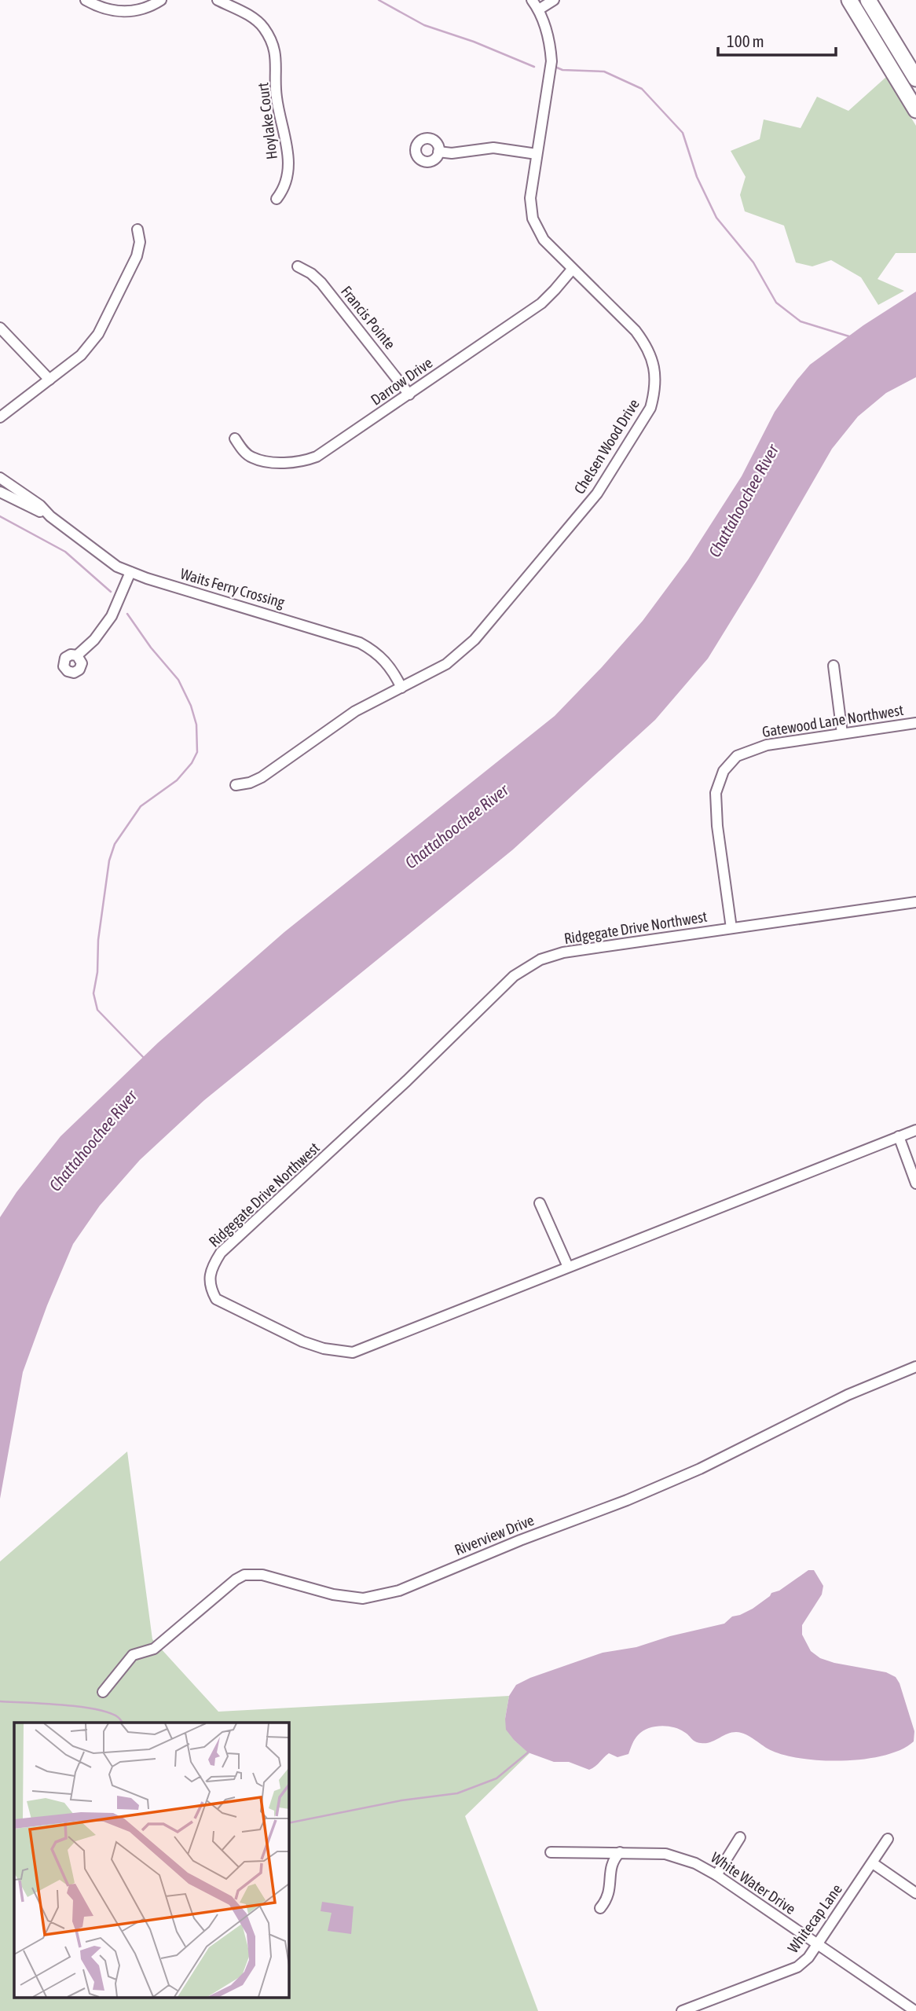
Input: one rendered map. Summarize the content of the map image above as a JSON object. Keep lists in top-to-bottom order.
{
  "streets": {
    "street": [
      "Hoylake Court",
      "Francis Pointe",
      "Darrow Drive",
      "Chelsen Wood Drive",
      "Waits Ferry Crossing",
      "Gatewood Lane Northwest",
      "Ridgegate Drive Northwest",
      "Riverview Drive",
      "White Water Drive",
      "Whitecap Lane"
    ]
  },
  "crossings": [
    ["Francis Pointe", "Darrow Drive"],
    ["Darrow Drive", "Chelsen Wood Drive"],
    ["Chelsen Wood Drive", "Waits Ferry Crossing"],
    ["Gatewood Lane Northwest", "Ridgegate Drive Northwest"],
    ["White Water Drive", "Whitecap Lane"]
  ],
  "water": ["Chattahoochee River"],
  "scale_bar": "100 m"
}
